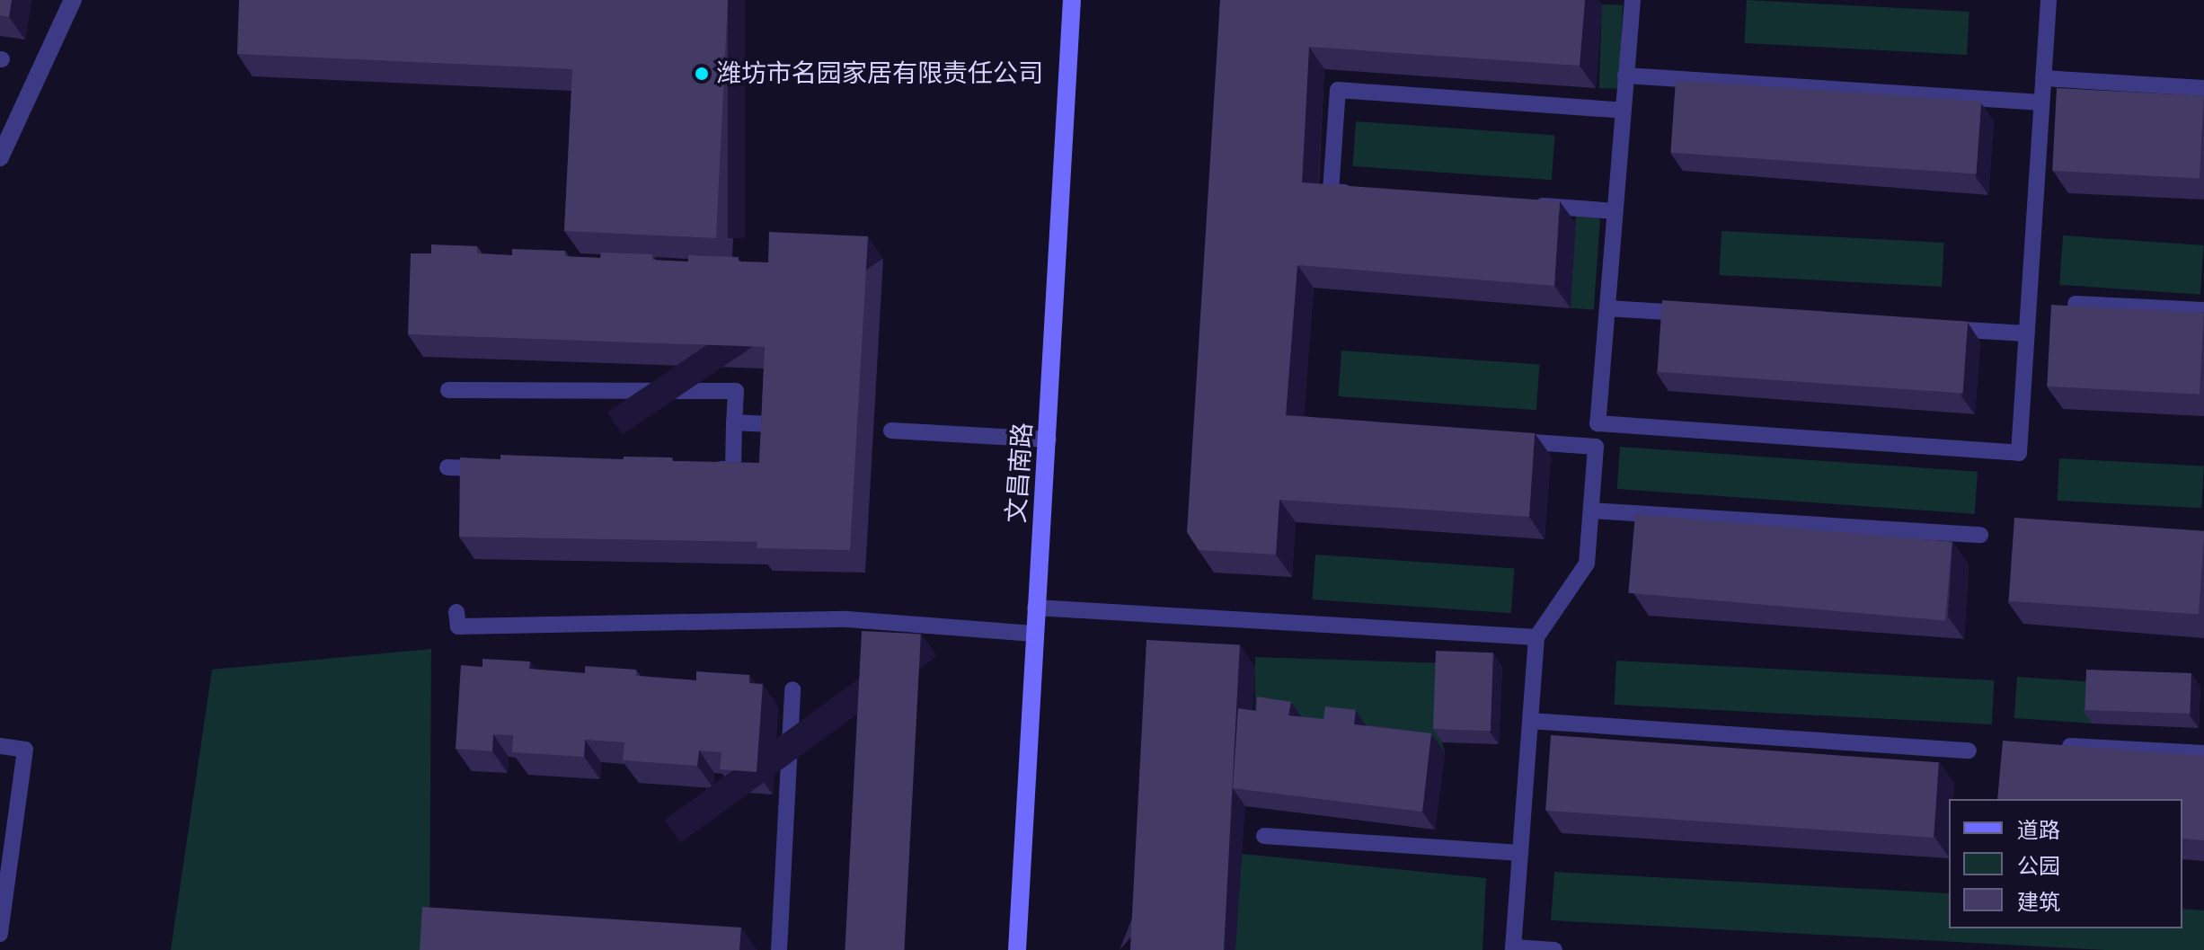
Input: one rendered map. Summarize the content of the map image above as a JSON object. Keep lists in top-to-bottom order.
{
  "streets": {
    "street": ["文昌南路"]
  },
  "places": ["潍坊市名园家居有限责任公司"],
  "legend": ["道路", "公园", "建筑"]
}
